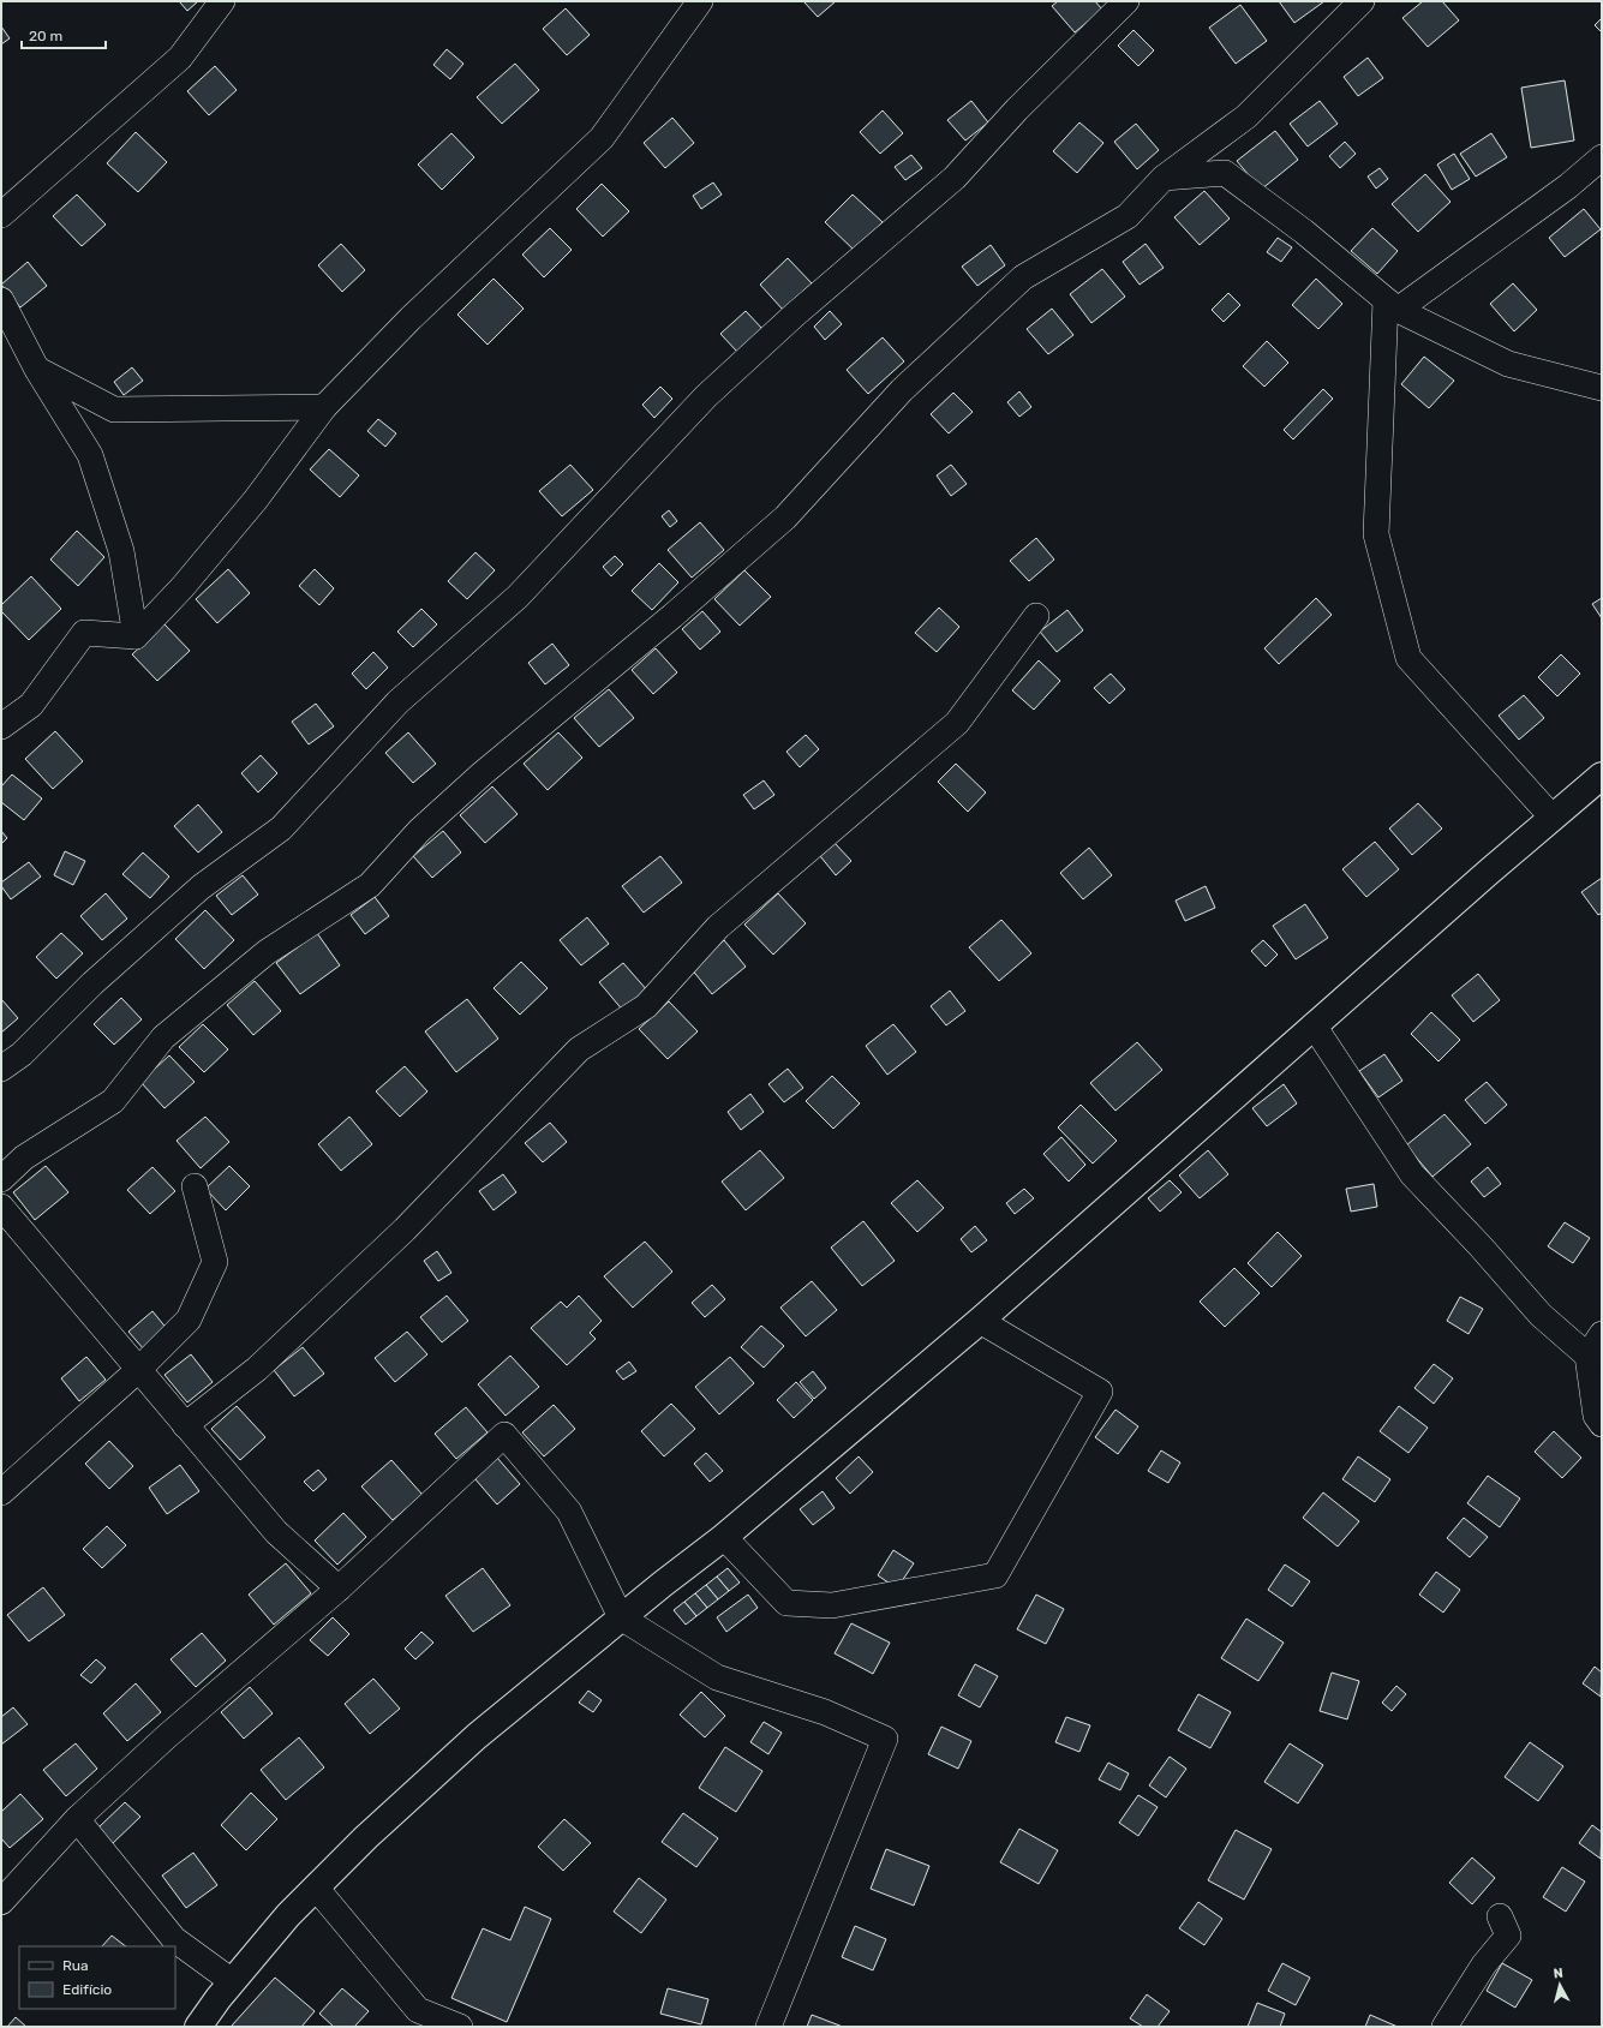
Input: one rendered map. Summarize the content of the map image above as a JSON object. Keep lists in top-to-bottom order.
{
  "legend": ["Rua", "Edifício"],
  "scale_bar": "20 m",
  "north": "top"
}
